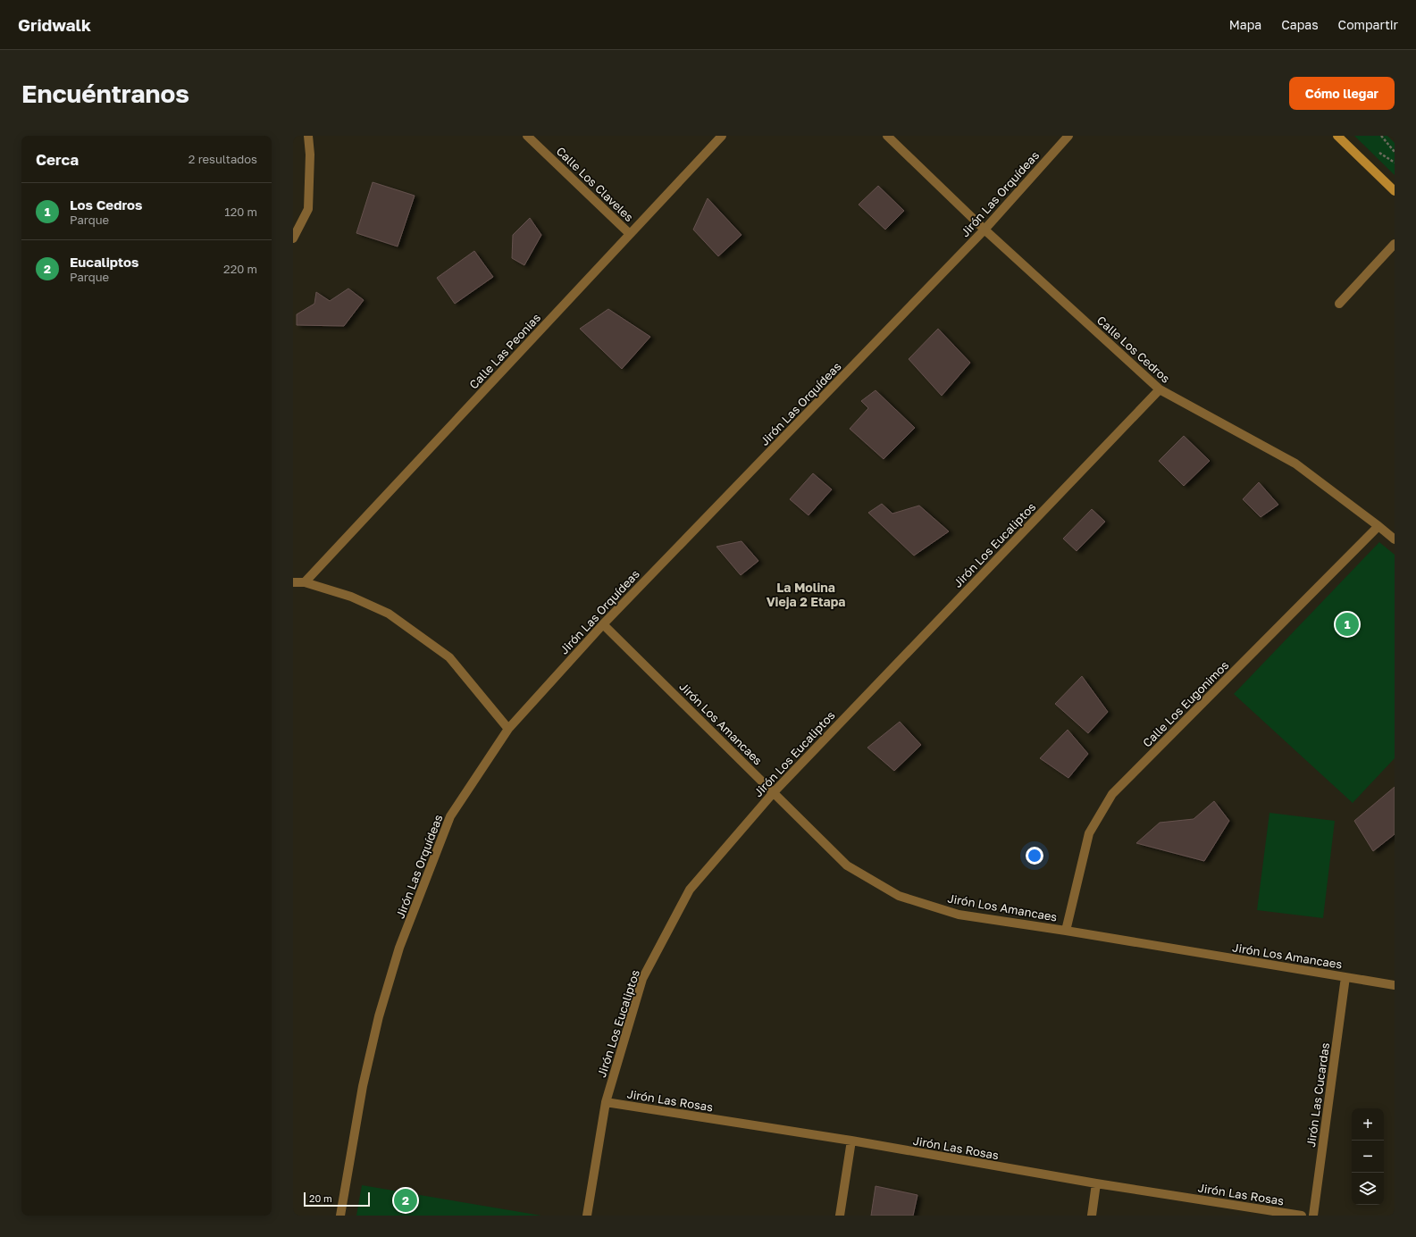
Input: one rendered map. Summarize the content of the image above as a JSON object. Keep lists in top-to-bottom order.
{
  "streets": {
    "street": [
      "Calle Los Claveles",
      "Jirón Las Orquídeas",
      "Calle Los Cedros",
      "Calle Las Peonias",
      "Jirón Los Eucaliptos",
      "Calle Los Eugonimos",
      "Jirón Los Amancaes",
      "Jirón Las Cucardas",
      "Jirón Las Rosas"
    ]
  },
  "crossings": [
    ["Calle Los Claveles", "Calle Las Peonias"],
    ["Jirón Las Orquídeas", "Calle Los Cedros"],
    ["Jirón Las Orquídeas", "Jirón Los Amancaes"],
    ["Calle Los Cedros", "Jirón Los Eucaliptos"],
    ["Calle Los Cedros", "Calle Los Eugonimos"],
    ["Jirón Los Eucaliptos", "Jirón Los Amancaes"],
    ["Jirón Los Eucaliptos", "Jirón Las Rosas"],
    ["Calle Los Eugonimos", "Jirón Los Amancaes"],
    ["Jirón Los Amancaes", "Jirón Las Cucardas"]
  ],
  "districts": ["La Molina Vieja 2 Etapa"],
  "scale_bar": "20 m",
  "page": {
    "header": "Gridwalk",
    "nav": ["Mapa", "Capas", "Compartir"],
    "buttons": "Cómo llegar",
    "title": "Encuéntranos",
    "heading": ["Cerca", "2 resultados"],
    "list": [
      {
        "mark": "1",
        "name": "Los Cedros",
        "note": "Parque",
        "value": "120 m"
      },
      {
        "mark": "2",
        "name": "Eucaliptos",
        "note": "Parque",
        "value": "220 m"
      }
    ],
    "pins": ["1", "2"],
    "map_buttons": ["+", "−"],
    "scale": "20 m"
  }
}
